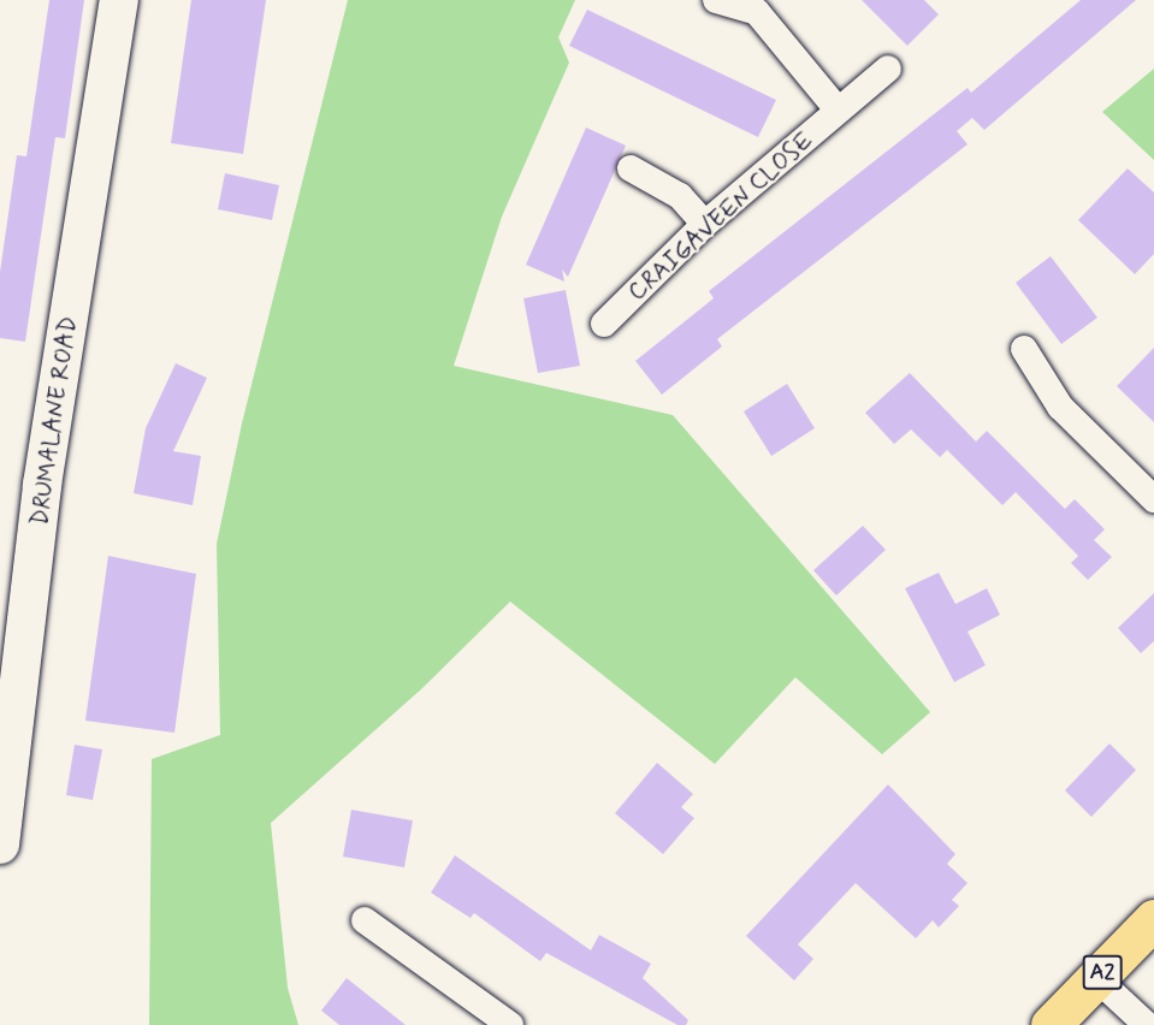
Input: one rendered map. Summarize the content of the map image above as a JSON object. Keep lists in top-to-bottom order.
{
  "streets": {
    "main road": ["DRUMALANE ROAD", "A2"],
    "street": ["CRAIGAVEEN CLOSE"]
  }
}
